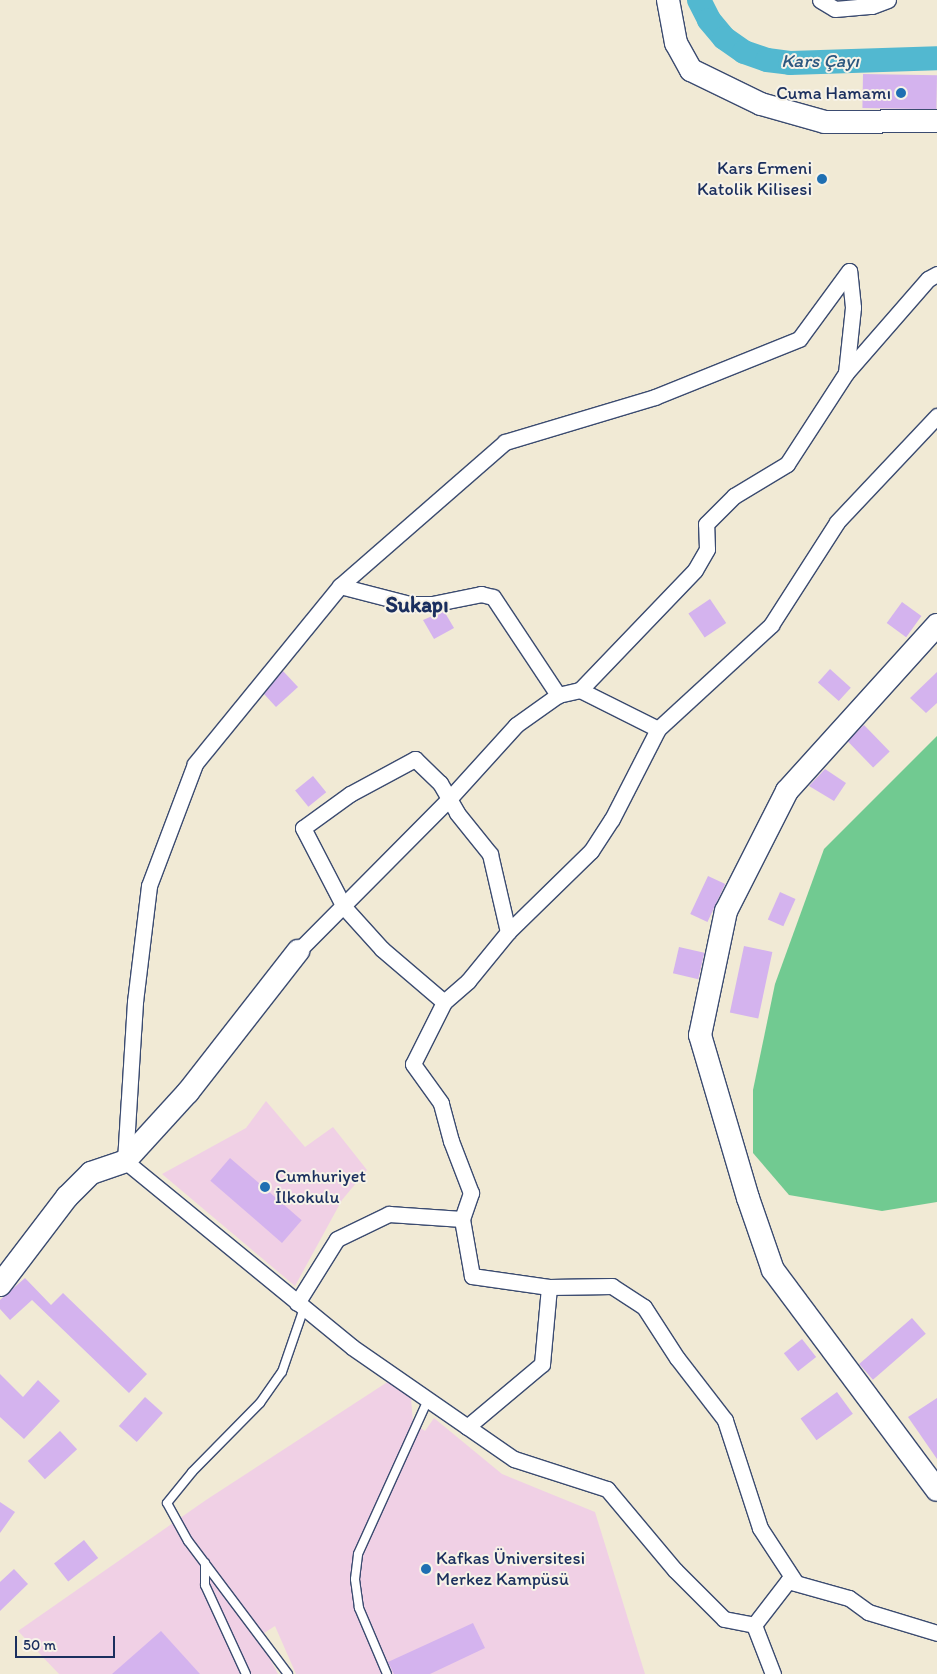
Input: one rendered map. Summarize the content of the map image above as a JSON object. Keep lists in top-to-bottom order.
{
  "districts": ["Sukapı"],
  "water": ["Kars Çayı"],
  "places": [
    "Cuma Hamamı",
    "Kars Ermeni Katolik Kilisesi",
    "Cumhuriyet İlkokulu",
    "Kafkas Üniversitesi Merkez Kampüsü"
  ],
  "scale_bar": "50 m"
}
